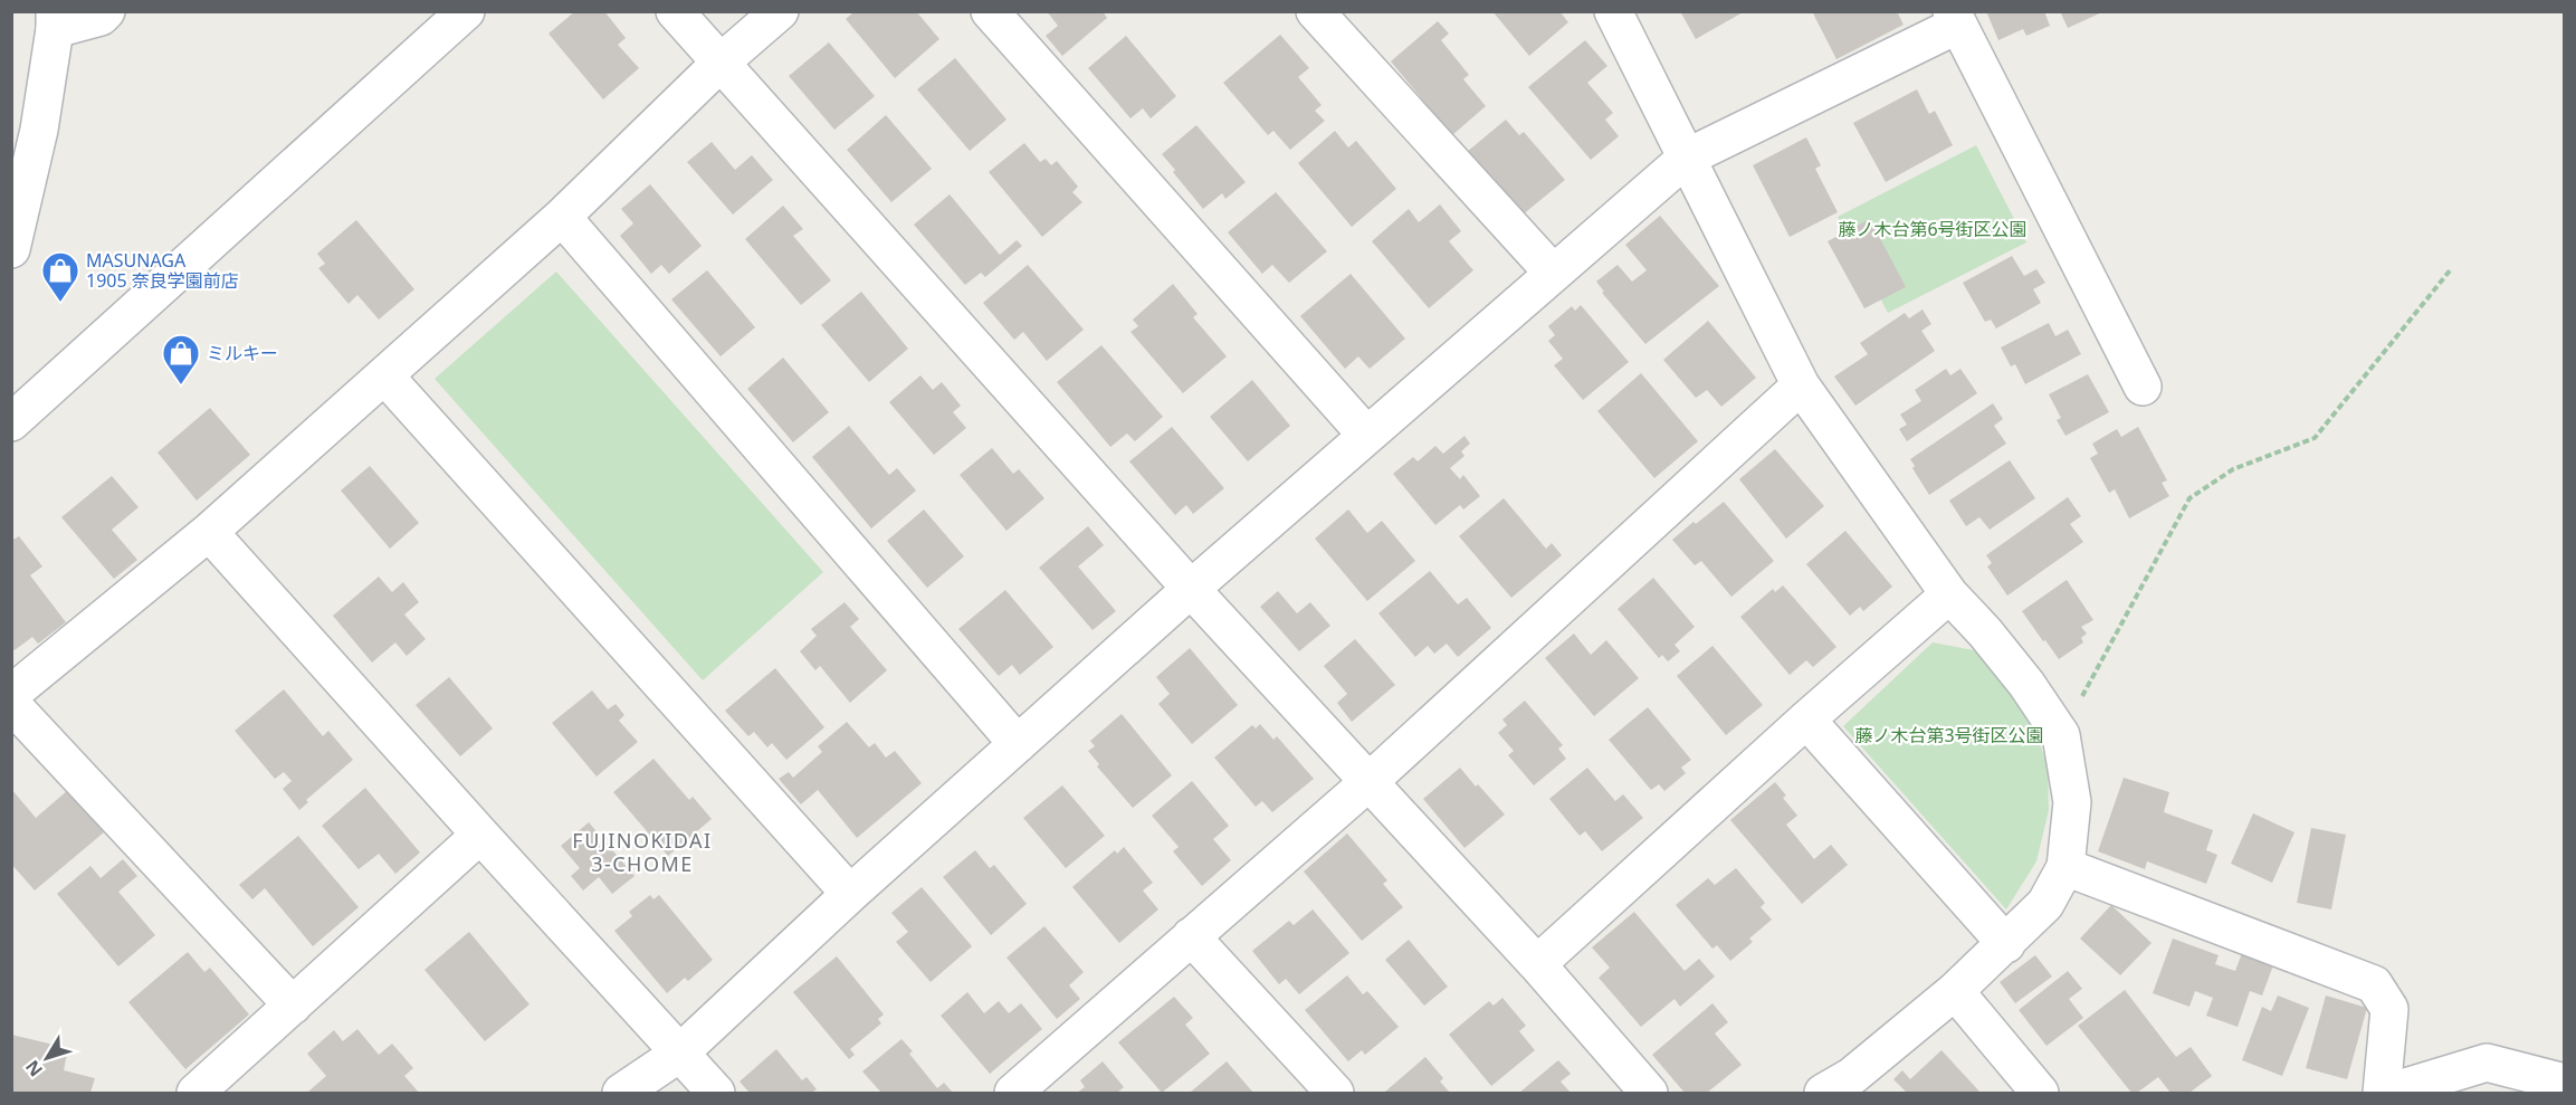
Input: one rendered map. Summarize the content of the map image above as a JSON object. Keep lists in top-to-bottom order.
{
  "districts": ["FUJINOKIDAI 3-CHOME"],
  "parks": ["藤ノ木台第6号街区公園", "藤ノ木台第3号街区公園"],
  "places": {
    "shop": ["MASUNAGA 1905 奈良学園前店", "ミルキー"]
  },
  "north": "bottom left"
}
